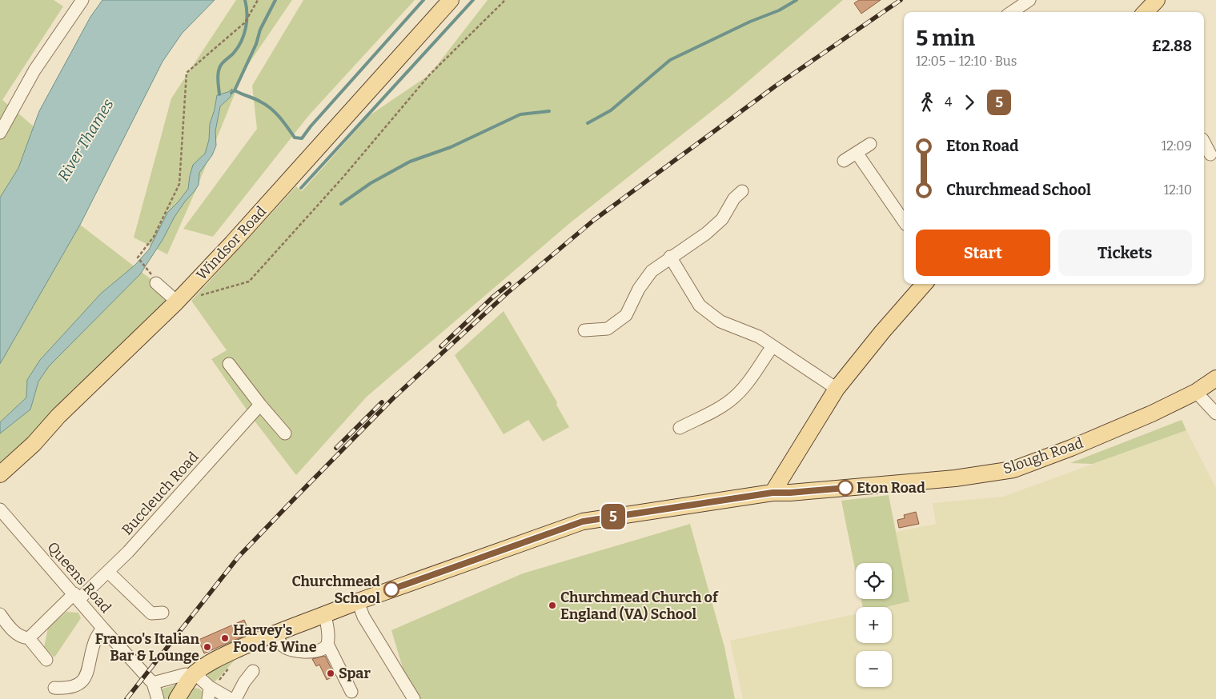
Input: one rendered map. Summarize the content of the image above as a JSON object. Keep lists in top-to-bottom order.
{
  "streets": {
    "main road": ["Windsor Road", "Slough Road"],
    "street": ["Buccleuch Road", "Queens Road"]
  },
  "crossings": [
    ["Buccleuch Road", "Queens Road"]
  ],
  "water": ["River Thames"],
  "places": [
    "Eton Road",
    "Churchmead School",
    "Churchmead Church of England (VA) School",
    "Harvey's Food & Wine",
    "Franco's Italian Bar & Lounge",
    "Spar"
  ],
  "lines": ["bus line 5"],
  "page": {
    "on_map": "5",
    "heading": ["5 min", "12:05 – 12:10 · Bus", "£2.88"],
    "legs": ["4", "5"],
    "list": [
      {
        "name": "Eton Road",
        "value": "12:09"
      },
      {
        "name": "Churchmead School",
        "value": "12:10"
      }
    ],
    "buttons": ["Start", "Tickets"],
    "map_buttons": ["+", "−"]
  }
}
